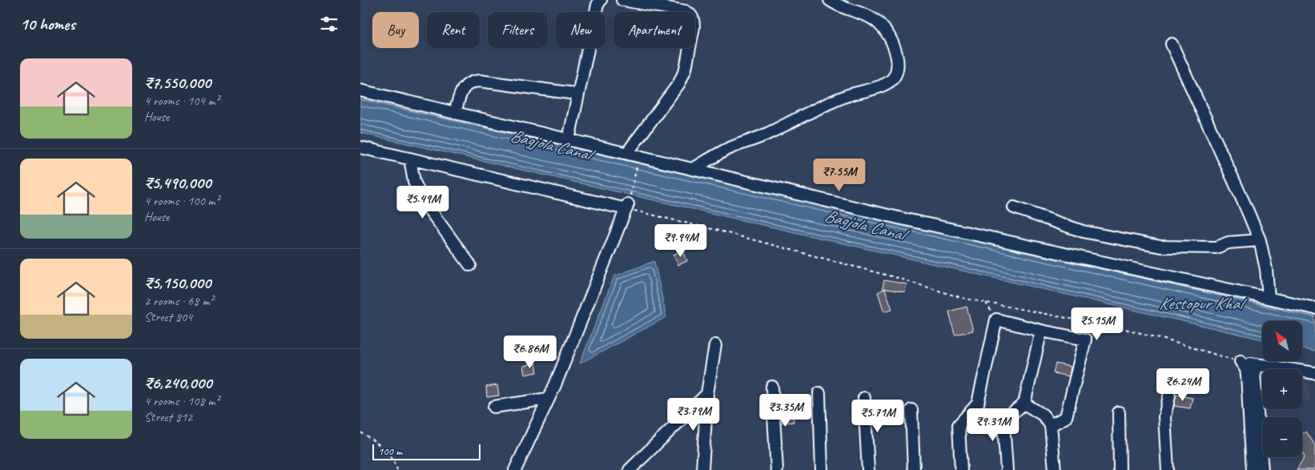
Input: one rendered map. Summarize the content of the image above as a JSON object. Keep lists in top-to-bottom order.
{
  "water": ["Bagjola Canal", "Kestopur Khal"],
  "scale_bar": "100 m",
  "north": "top left",
  "page": {
    "heading": "10 homes",
    "chip": [
      "Buy",
      "Rent",
      "Filters",
      "New",
      "Apartment"
    ],
    "list": [
      {
        "name": "₹7,550,000",
        "note": "4 rooms · 104 m² · House"
      },
      {
        "name": "₹5,490,000",
        "note": "4 rooms · 100 m² · House"
      },
      {
        "name": "₹5,150,000",
        "note": "2 rooms · 68 m² · Street 804"
      },
      {
        "name": "₹6,240,000",
        "note": "4 rooms · 108 m² · Street 812"
      }
    ],
    "price": [
      "₹7.55M",
      "₹5.49M",
      "₹9.94M",
      "₹5.15M",
      "₹6.86M",
      "₹6.24M",
      "₹3.35M",
      "₹3.79M",
      "₹5.71M",
      "₹9.31M"
    ],
    "map_buttons": ["+", "−"],
    "scale": "100 m"
  }
}
